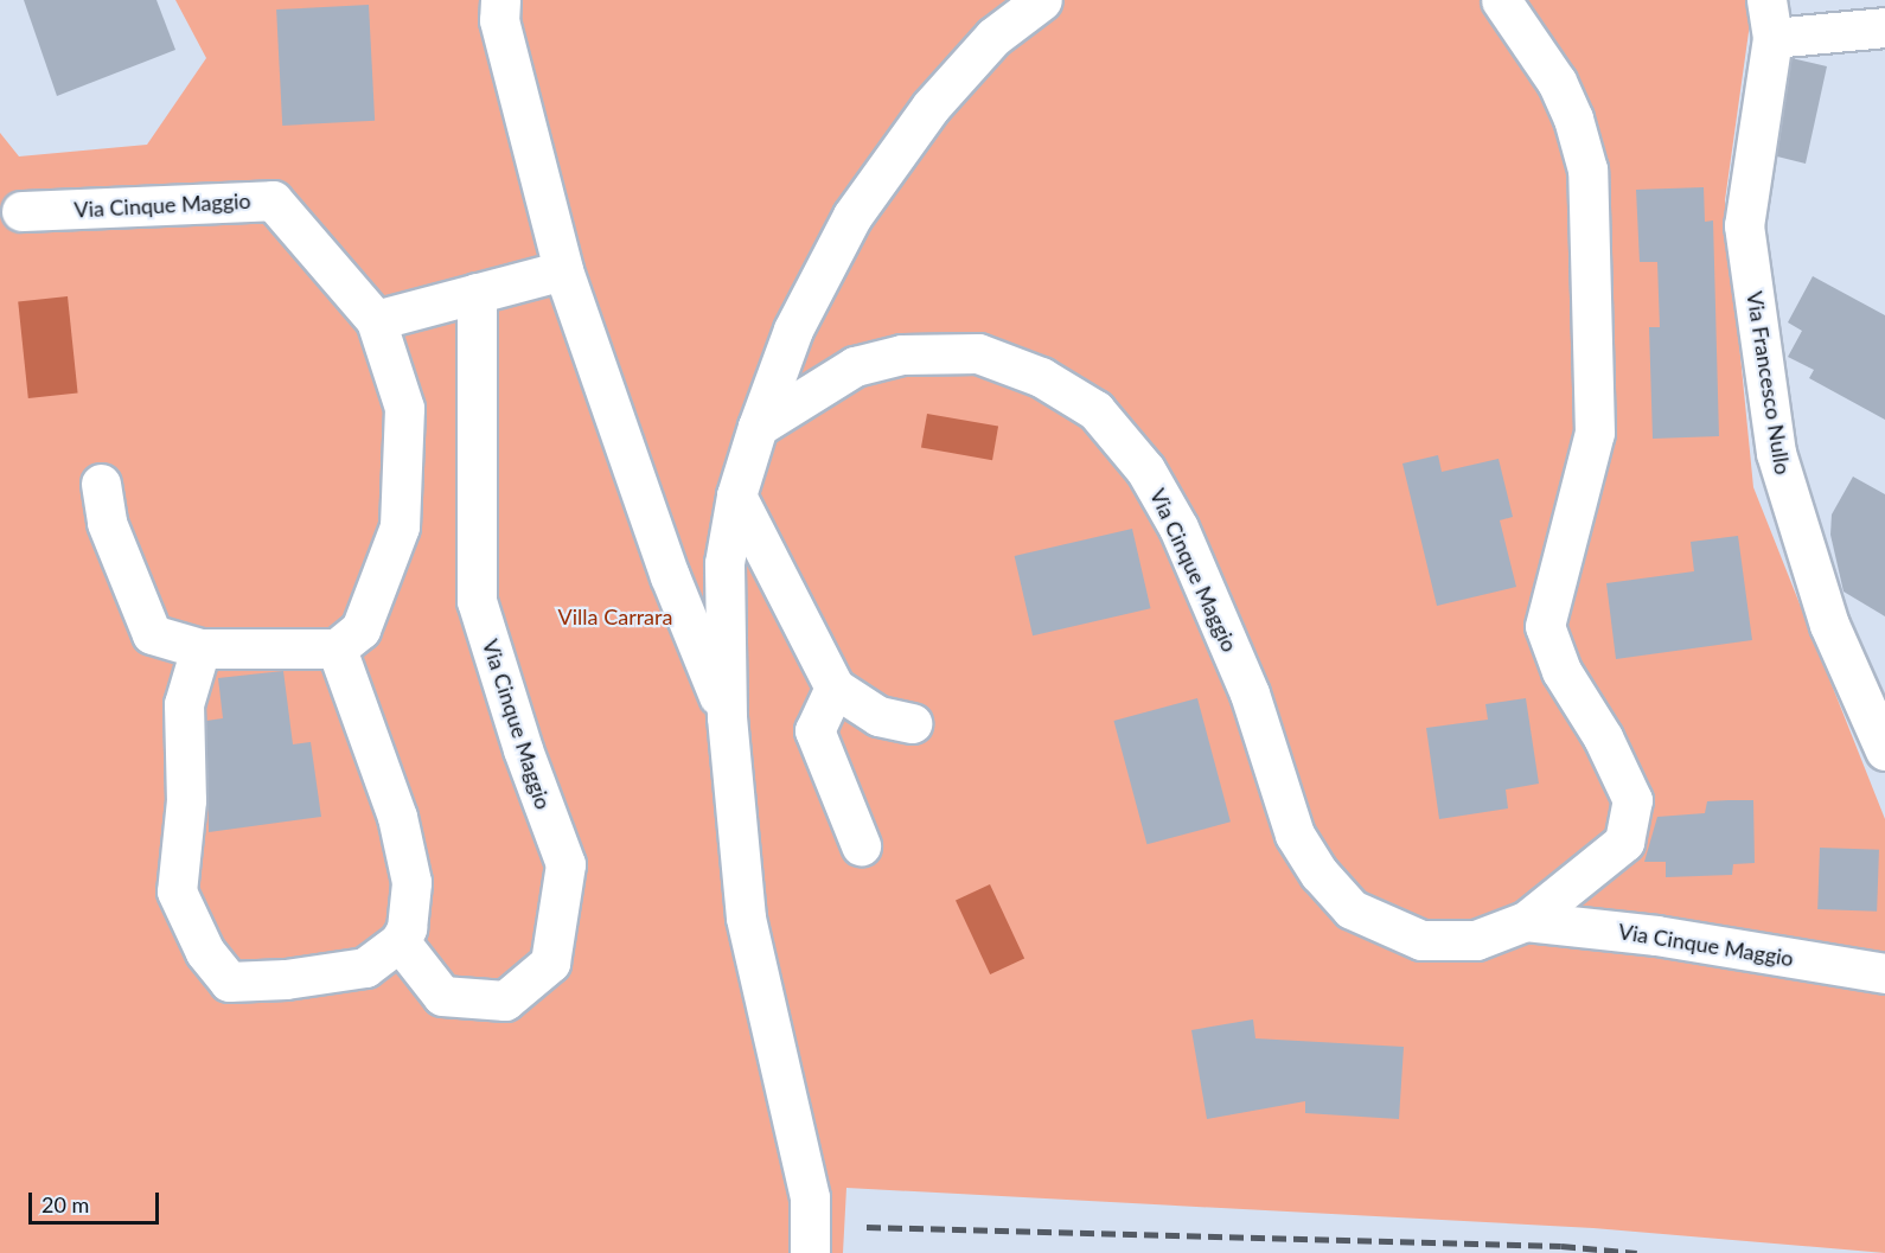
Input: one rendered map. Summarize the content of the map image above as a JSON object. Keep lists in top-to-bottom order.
{
  "streets": {
    "street": ["Via Cinque Maggio", "Via Francesco Nullo"]
  },
  "parks": ["Villa Carrara"],
  "scale_bar": "20 m"
}
